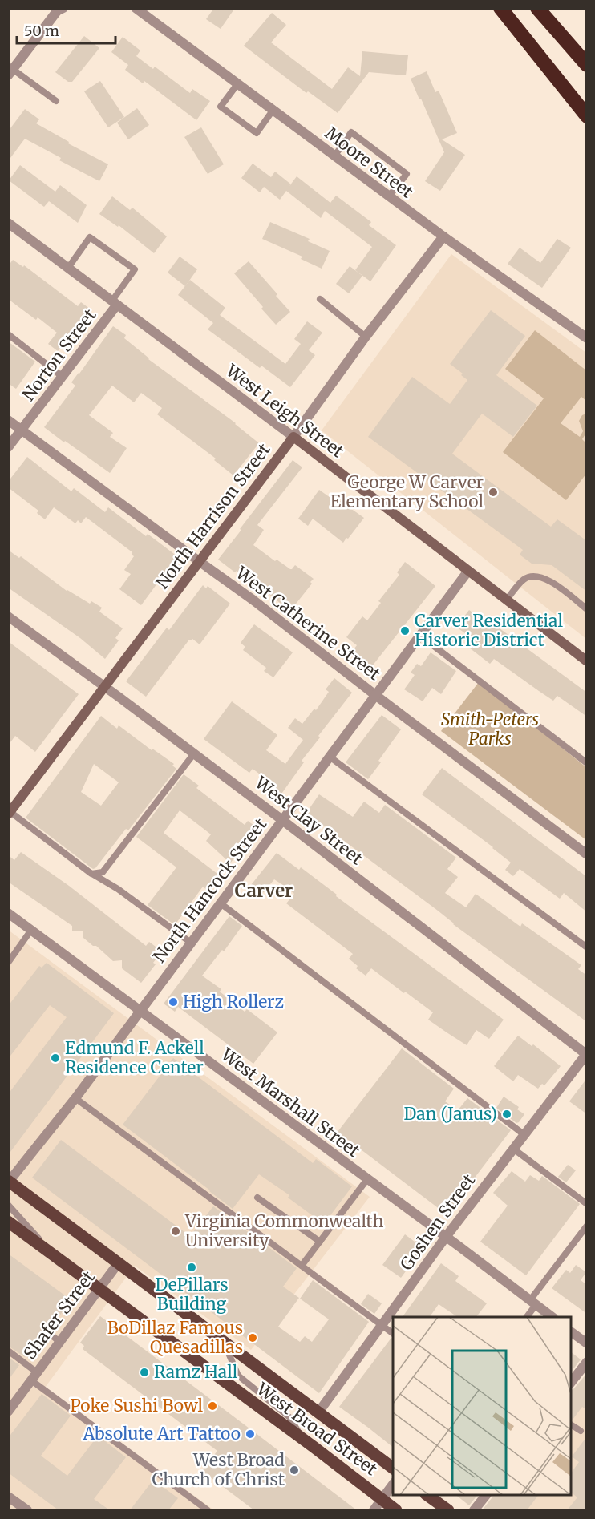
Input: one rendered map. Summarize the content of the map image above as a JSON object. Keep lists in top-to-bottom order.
{
  "streets": {
    "main road": ["West Leigh Street", "North Harrison Street", "West Broad Street"],
    "street": [
      "Moore Street",
      "Norton Street",
      "West Catherine Street",
      "West Clay Street",
      "North Hancock Street",
      "West Marshall Street",
      "Goshen Street",
      "Shafer Street"
    ]
  },
  "crossings": [
    ["Moore Street", "North Harrison Street"],
    ["Norton Street", "West Leigh Street"],
    ["Norton Street", "West Catherine Street"],
    ["West Leigh Street", "North Harrison Street"],
    ["West Leigh Street", "North Hancock Street"],
    ["North Harrison Street", "West Catherine Street"],
    ["North Harrison Street", "West Clay Street"],
    ["West Catherine Street", "North Hancock Street"],
    ["West Clay Street", "North Hancock Street"],
    ["West Clay Street", "Goshen Street"],
    ["North Hancock Street", "West Marshall Street"],
    ["North Hancock Street", "West Broad Street"],
    ["West Marshall Street", "Goshen Street"],
    ["Goshen Street", "West Broad Street"],
    ["Shafer Street", "West Broad Street"]
  ],
  "districts": ["Carver"],
  "parks": ["Smith-Peters Parks"],
  "places": [
    "George W Carver Elementary School",
    "Carver Residential Historic District",
    "High Rollerz",
    "Edmund F. Ackell Residence Center",
    "Dan (Janus)",
    "Virginia Commonwealth University",
    "DePillars Building",
    "BoDillaz Famous Quesadillas",
    "Ramz Hall",
    "Poke Sushi Bowl",
    "Absolute Art Tattoo",
    "West Broad Church of Christ"
  ],
  "scale_bar": "50 m"
}
